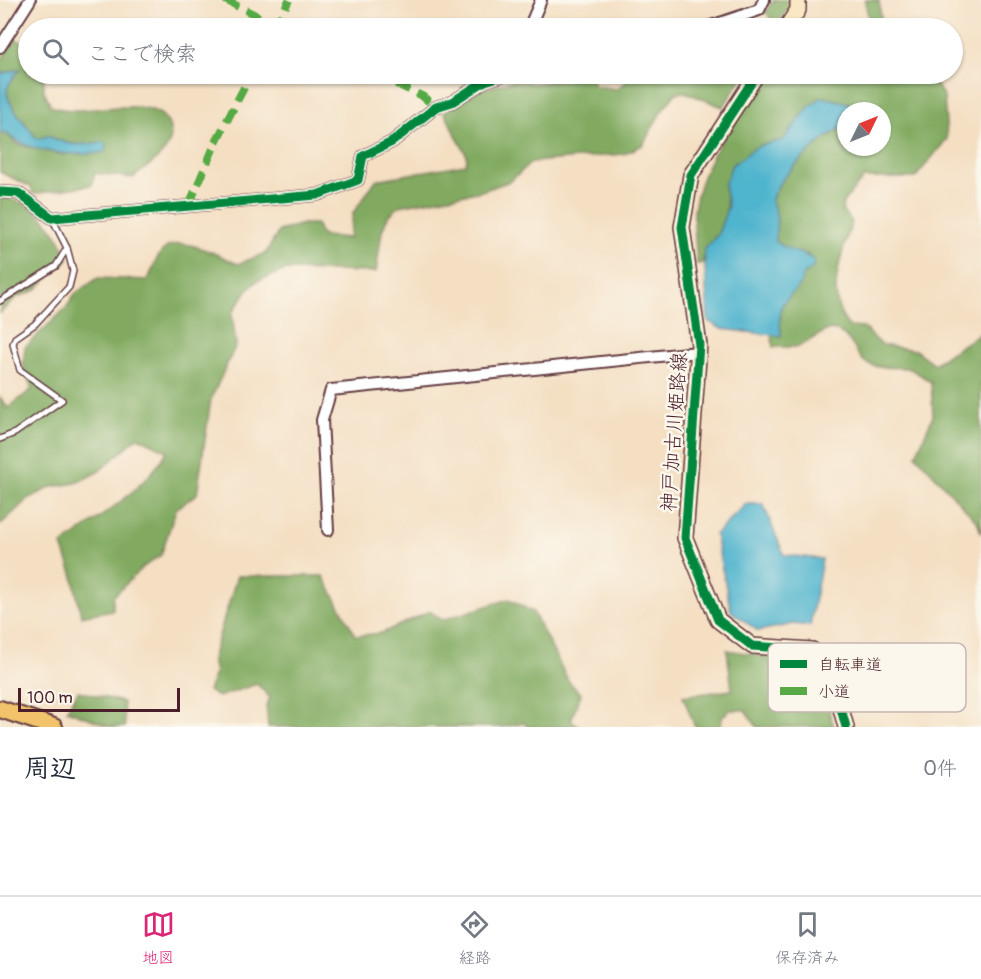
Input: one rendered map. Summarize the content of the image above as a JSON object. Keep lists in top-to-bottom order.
{
  "streets": {
    "street": ["神戸加古川姫路線"]
  },
  "legend": ["自転車道", "小道"],
  "scale_bar": "100 m",
  "north": "top right",
  "page": {
    "search": "ここで検索",
    "scale": "100 m",
    "heading": ["周辺", "0件"],
    "nav": ["地図", "経路", "保存済み"]
  }
}
